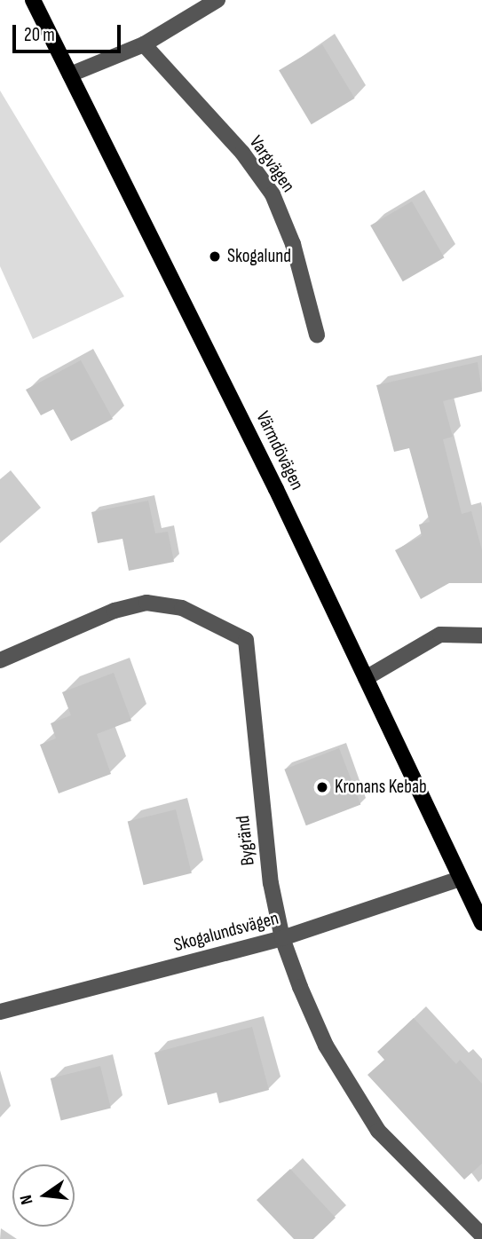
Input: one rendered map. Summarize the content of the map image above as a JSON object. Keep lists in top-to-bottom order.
{
  "streets": {
    "main road": ["Värmdövägen"],
    "street": ["Vargvägen", "Bygränd", "Skogalundsvägen"]
  },
  "crossings": [
    ["Värmdövägen", "Skogalundsvägen"],
    ["Bygränd", "Skogalundsvägen"]
  ],
  "places": ["Skogalund", "Kronans Kebab"],
  "scale_bar": "20 m",
  "north": "left"
}
